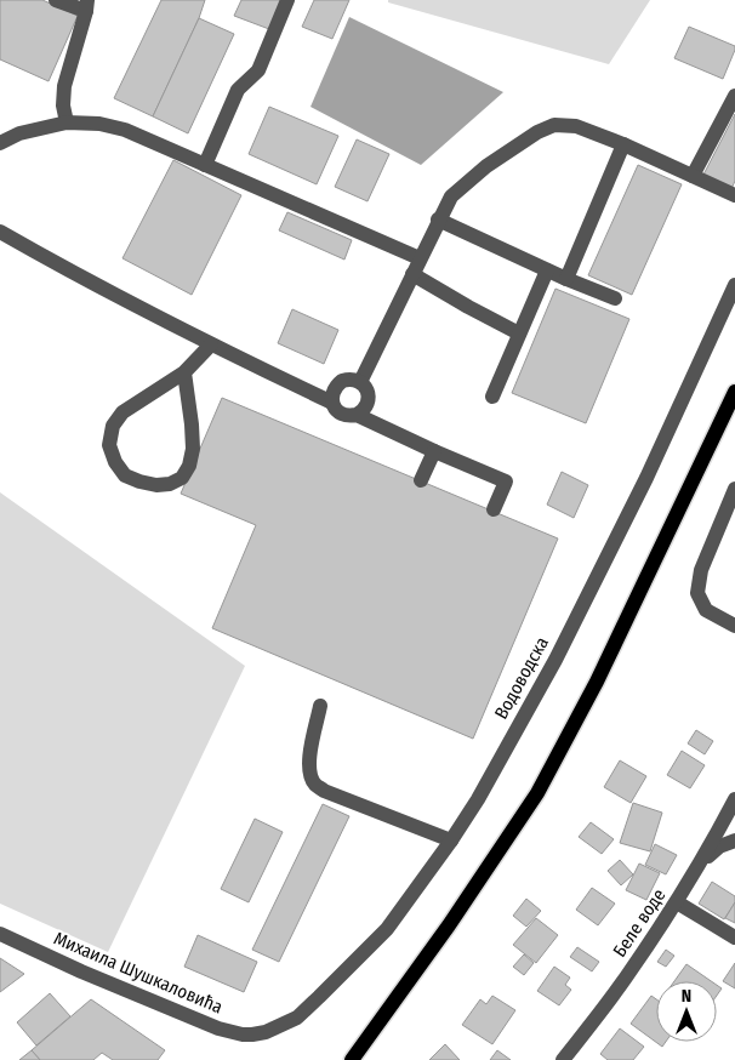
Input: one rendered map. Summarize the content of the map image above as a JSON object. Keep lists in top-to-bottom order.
{
  "streets": {
    "street": ["Водоводска", "Беле воде", "Михаила Шушкаловића"]
  },
  "crossings": [
    ["Водоводска", "Михаила Шушкаловића"]
  ],
  "north": "top"
}
